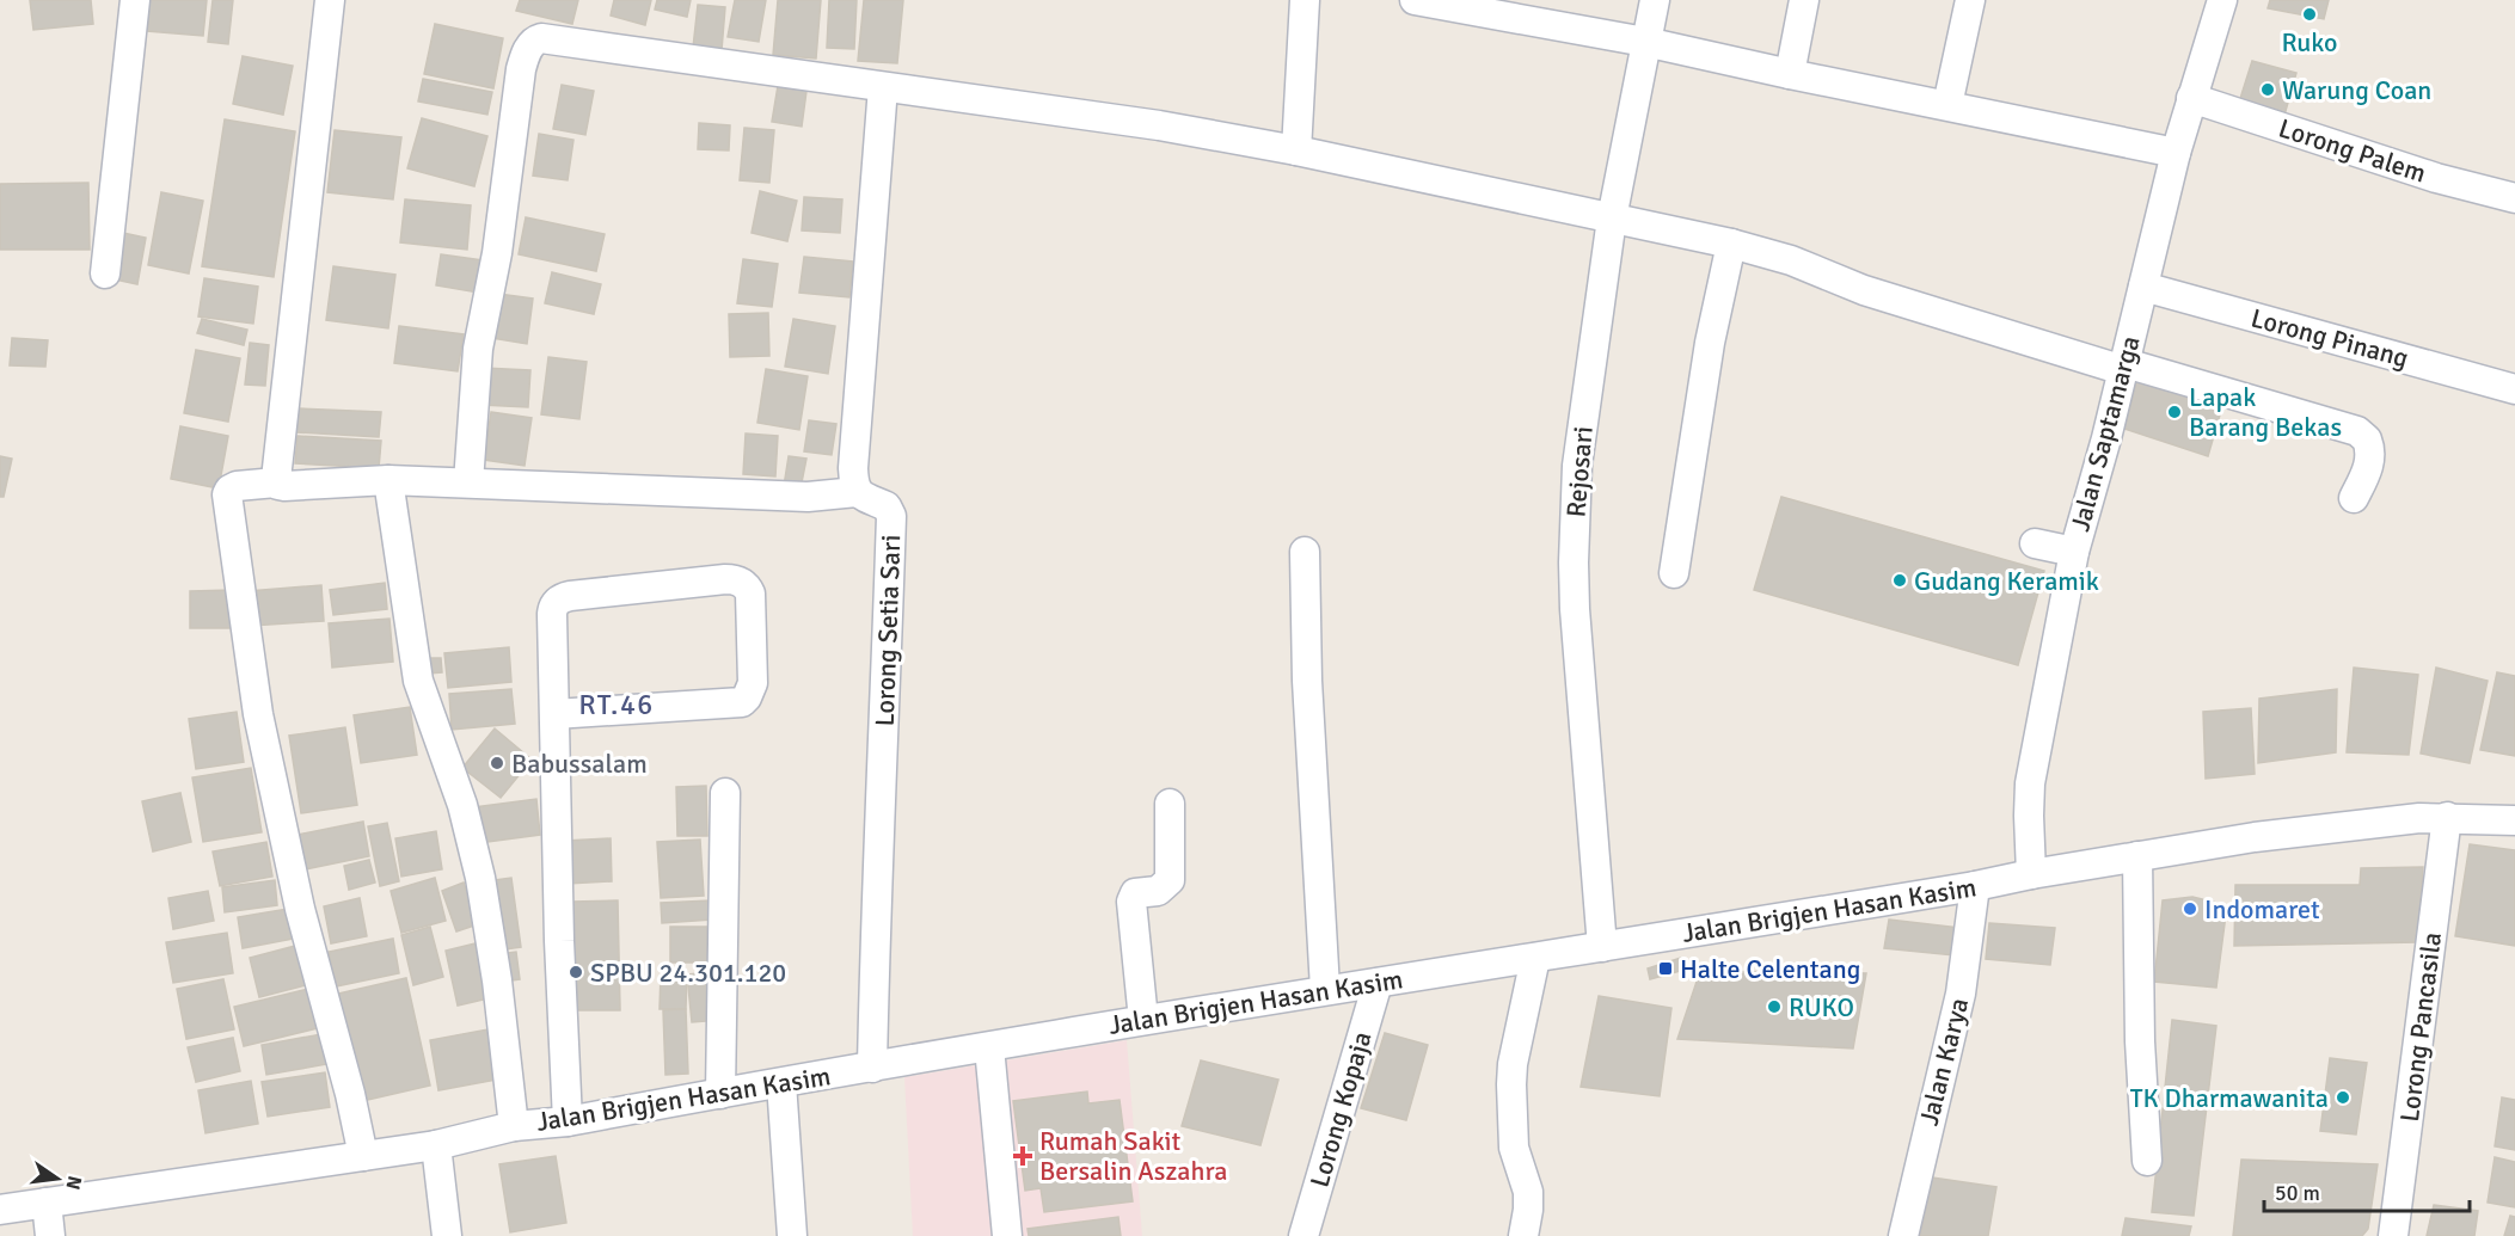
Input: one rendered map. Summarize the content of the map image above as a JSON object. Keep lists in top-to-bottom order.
{
  "streets": {
    "street": [
      "Lorong Palem",
      "Lorong Pinang",
      "Jalan Saptamarga",
      "Rejosari",
      "Lorong Setia Sari",
      "Jalan Brigjen Hasan Kasim",
      "Lorong Pancasila",
      "Jalan Karya",
      "Lorong Kopaja"
    ]
  },
  "crossings": [
    ["Lorong Palem", "Jalan Saptamarga"],
    ["Lorong Pinang", "Jalan Saptamarga"],
    ["Jalan Saptamarga", "Jalan Brigjen Hasan Kasim"],
    ["Rejosari", "Jalan Brigjen Hasan Kasim"],
    ["Lorong Setia Sari", "Jalan Brigjen Hasan Kasim"],
    ["Jalan Brigjen Hasan Kasim", "Lorong Pancasila"],
    ["Jalan Brigjen Hasan Kasim", "Jalan Karya"],
    ["Jalan Brigjen Hasan Kasim", "Lorong Kopaja"]
  ],
  "districts": ["RT.46"],
  "places": {
    "other": [
      "Ruko",
      "Warung Coan",
      "Lapak Barang Bekas",
      "Gudang Keramik",
      "Babussalam",
      "Indomaret",
      "SPBU 24.301.120",
      "RUKO",
      "TK Dharmawanita"
    ],
    "transit": ["Halte Celentang"],
    "health": ["Rumah Sakit Bersalin Aszahra"]
  },
  "scale_bar": "50 m",
  "north": "right"
}
